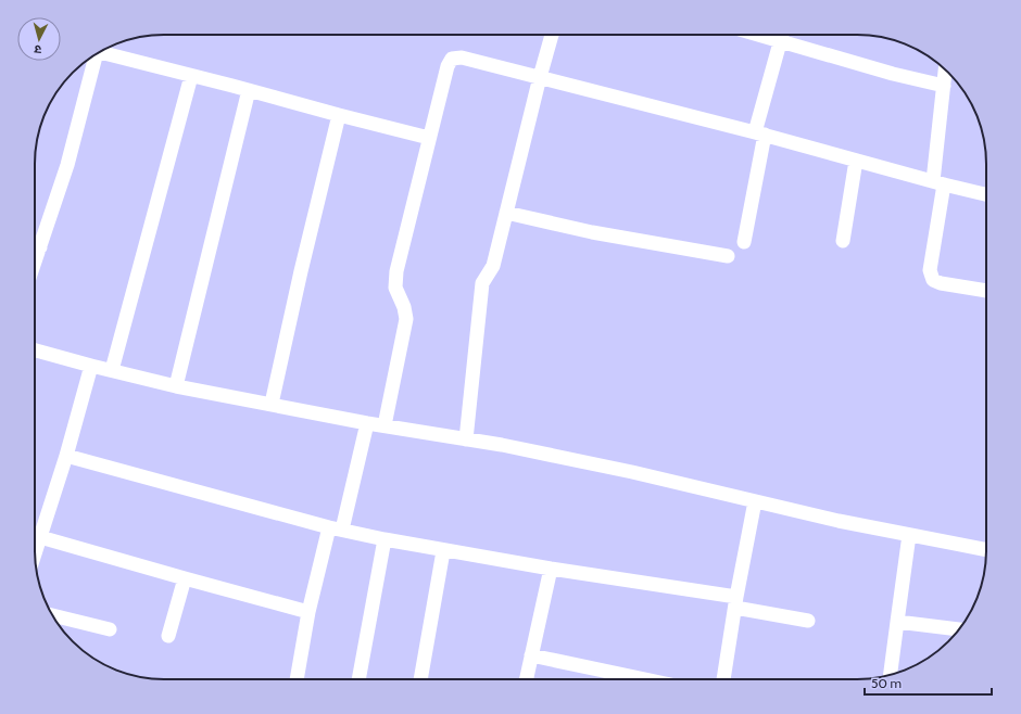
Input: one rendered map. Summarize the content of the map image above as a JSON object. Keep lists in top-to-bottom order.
{
  "scale_bar": "50 m",
  "north": "bottom"
}
